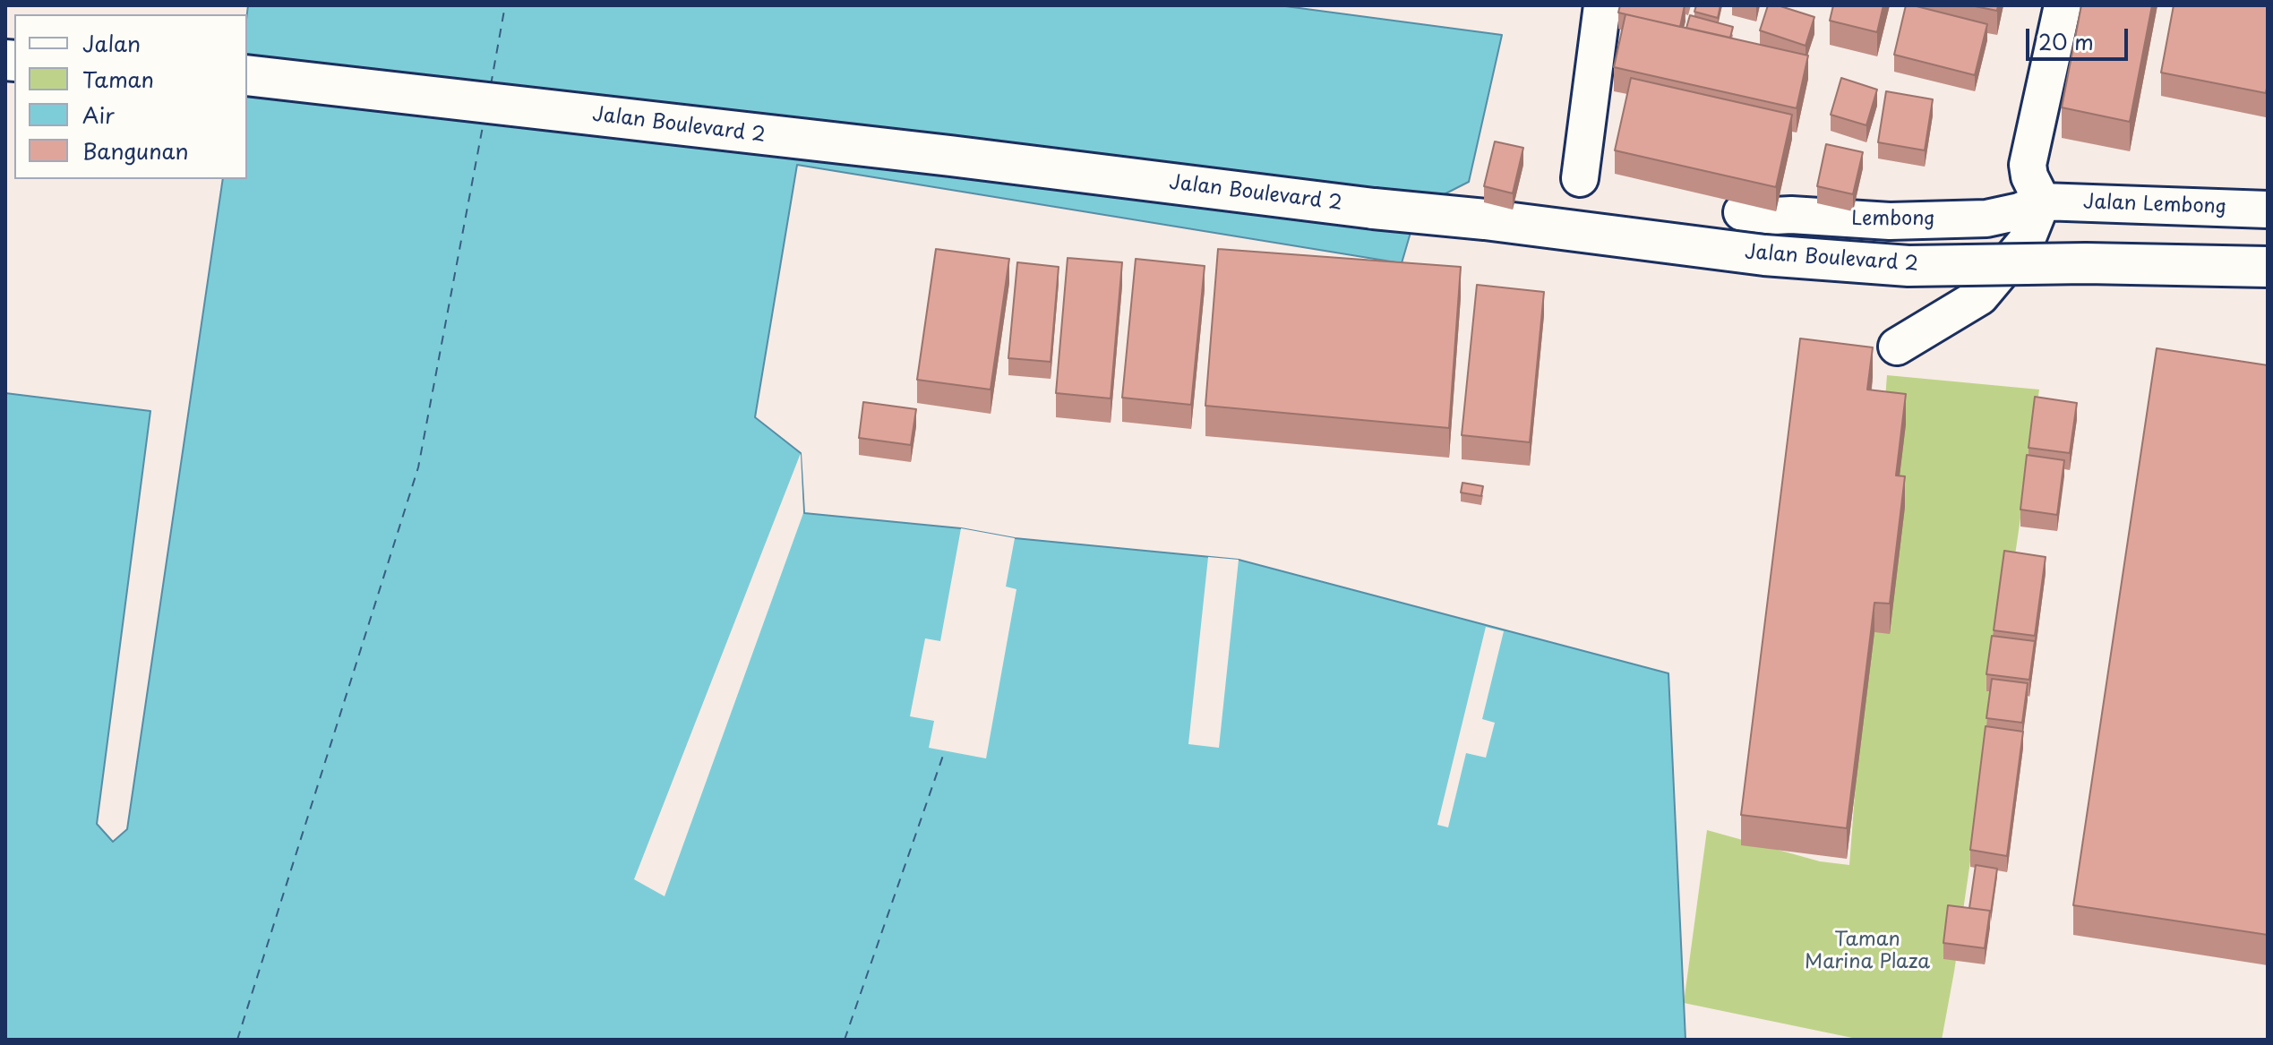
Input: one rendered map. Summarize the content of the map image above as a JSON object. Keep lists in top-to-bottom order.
{
  "streets": {
    "main road": ["Jalan Boulevard 2"],
    "street": ["Jalan Lembong", "Lembong"]
  },
  "crossings": [
    ["Jalan Lembong", "Lembong"]
  ],
  "parks": ["Taman Marina Plaza"],
  "legend": [
    "Jalan",
    "Taman",
    "Air",
    "Bangunan"
  ],
  "scale_bar": "20 m"
}
